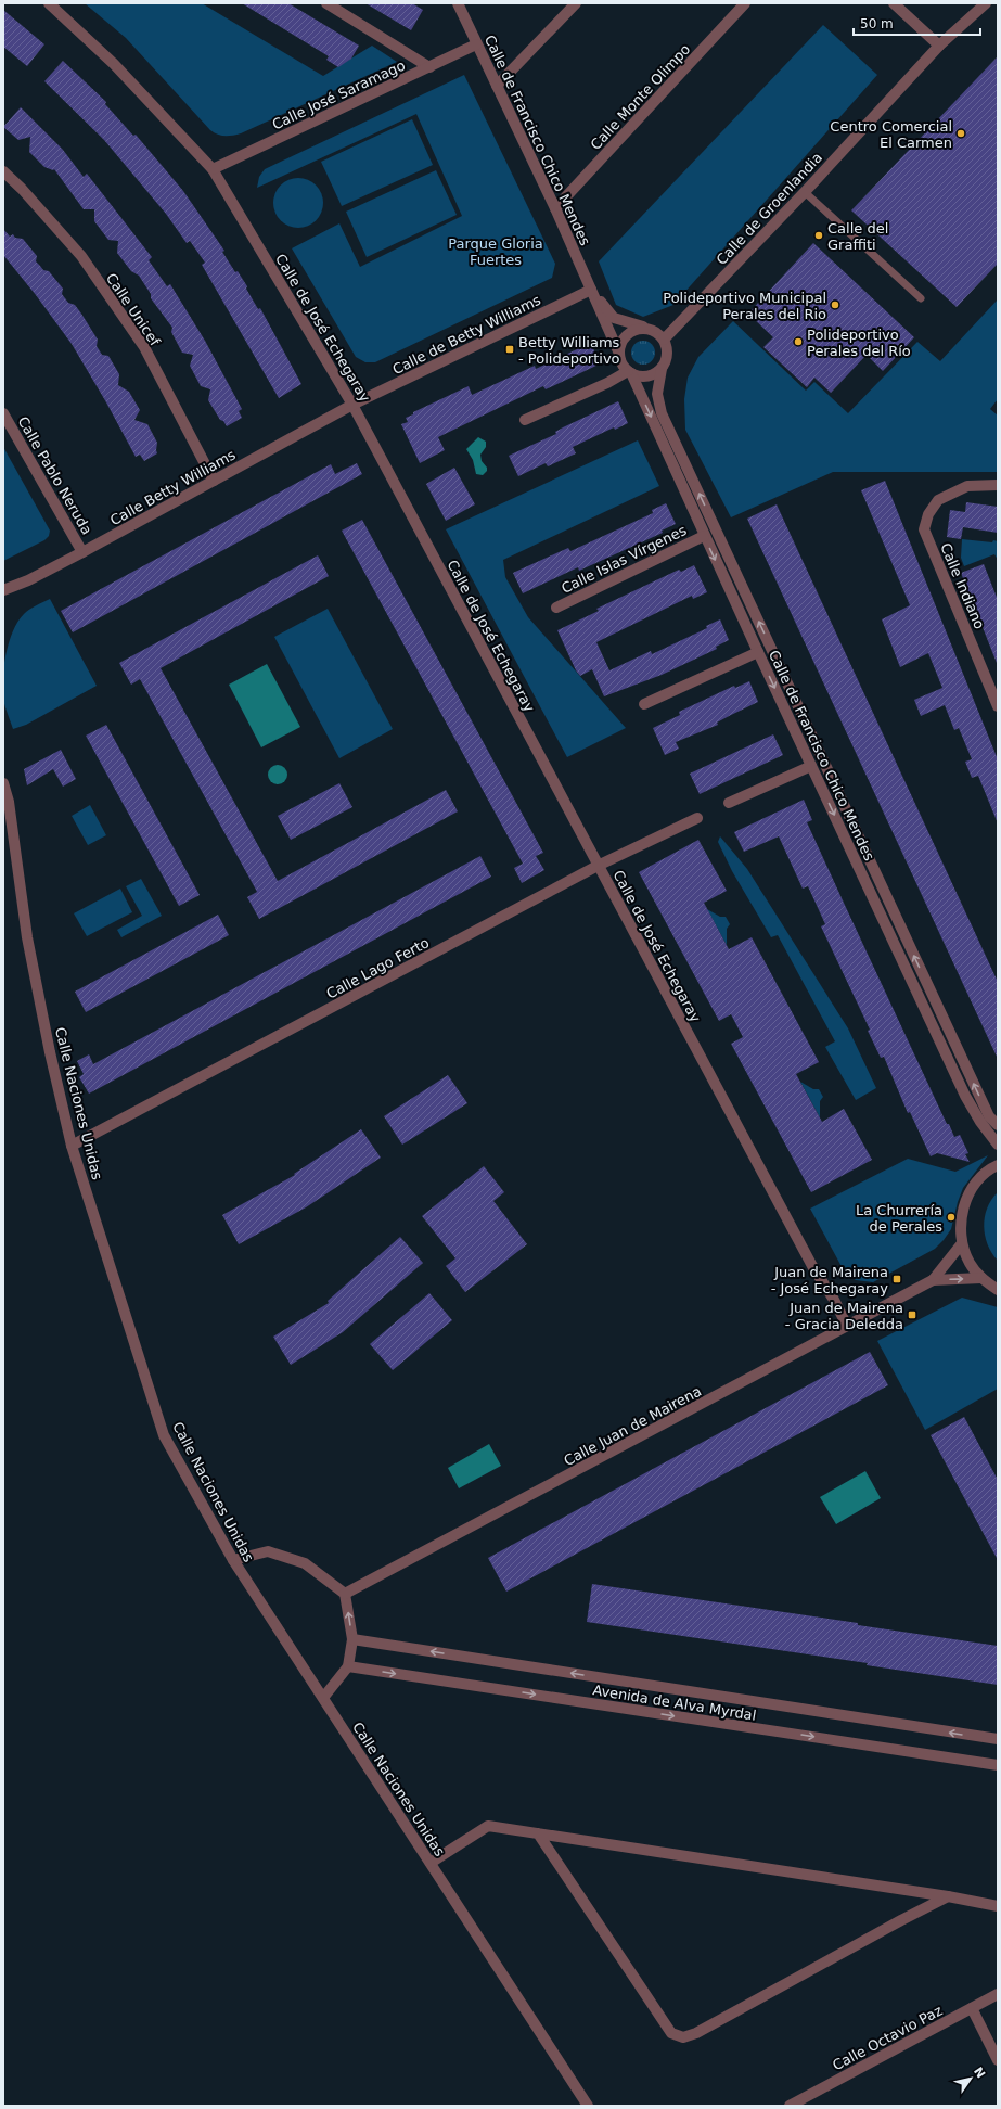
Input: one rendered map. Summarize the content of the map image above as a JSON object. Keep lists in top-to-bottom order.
{
  "streets": {
    "street": [
      "Calle José Saramago",
      "Calle Monte Olimpo",
      "Calle de Francisco Chico Mendes",
      "Calle de Groenlandia",
      "Calle Unicef",
      "Calle de José Echegaray",
      "Calle de Betty Williams",
      "Calle Pablo Neruda",
      "Calle Betty Williams",
      "Calle Islas Vírgenes",
      "Calle Indiano",
      "Calle Lago Ferto",
      "Calle Naciones Unidas",
      "Calle Juan de Mairena",
      "Avenida de Alva Myrdal",
      "Calle Octavio Paz"
    ]
  },
  "crossings": [
    ["Calle José Saramago", "Calle de Francisco Chico Mendes"],
    ["Calle José Saramago", "Calle de José Echegaray"],
    ["Calle Monte Olimpo", "Calle de Francisco Chico Mendes"],
    ["Calle de Francisco Chico Mendes", "Calle de Groenlandia"],
    ["Calle de Francisco Chico Mendes", "Calle de Betty Williams"],
    ["Calle de Francisco Chico Mendes", "Calle Islas Vírgenes"],
    ["Calle Unicef", "Calle Betty Williams"],
    ["Calle de José Echegaray", "Calle de Betty Williams"],
    ["Calle de José Echegaray", "Calle Betty Williams"],
    ["Calle de José Echegaray", "Calle Lago Ferto"],
    ["Calle de José Echegaray", "Calle Juan de Mairena"],
    ["Calle de Betty Williams", "Calle Betty Williams"],
    ["Calle Pablo Neruda", "Calle Betty Williams"],
    ["Calle Lago Ferto", "Calle Naciones Unidas"]
  ],
  "parks": ["Parque Gloria Fuertes"],
  "places": {
    "other": [
      "Centro Comercial El Carmen",
      "Calle del Graffiti",
      "Polideportivo Municipal Perales del Rio",
      "Polideportivo Perales del Río",
      "La Churrería de Perales"
    ],
    "transit": ["Betty Williams - Polideportivo", "Juan de Mairena - José Echegaray", "Juan de Mairena - Gracia Deledda"]
  },
  "scale_bar": "50 m",
  "north": "top right"
}
